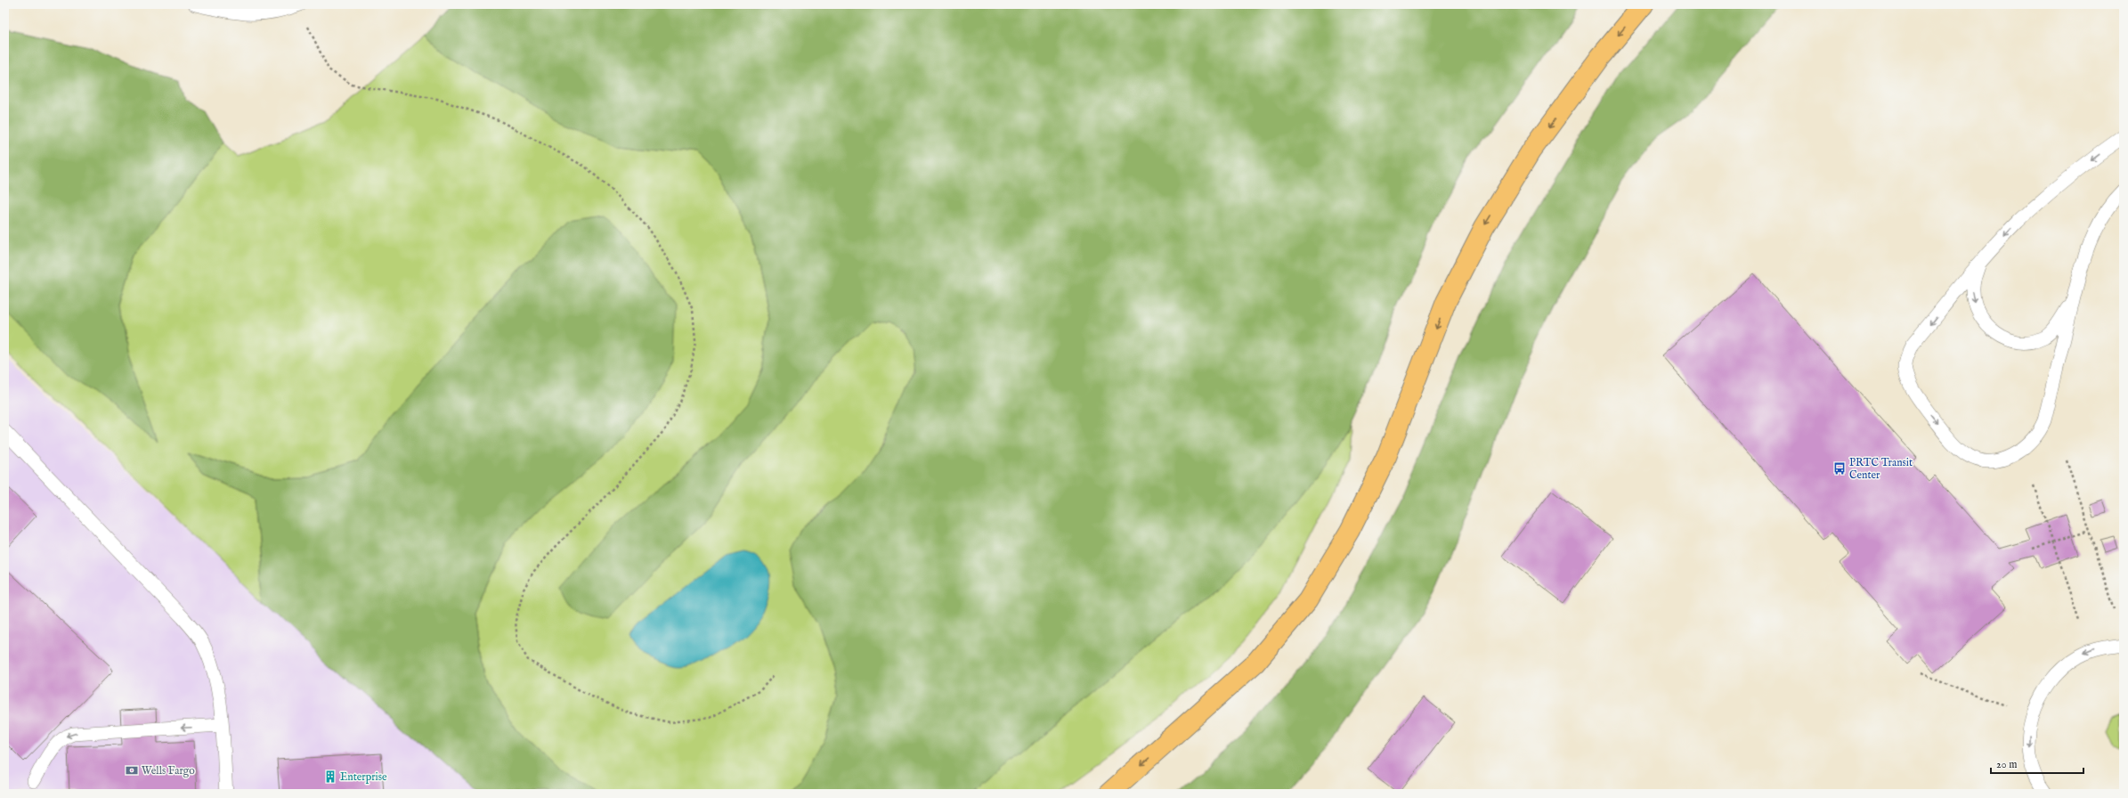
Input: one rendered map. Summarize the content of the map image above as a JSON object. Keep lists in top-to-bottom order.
{
  "places": {
    "bus stop": ["PRTC Transit Center"],
    "bank": ["Wells Fargo"],
    "building": ["Enterprise"]
  },
  "scale_bar": "20 m"
}
